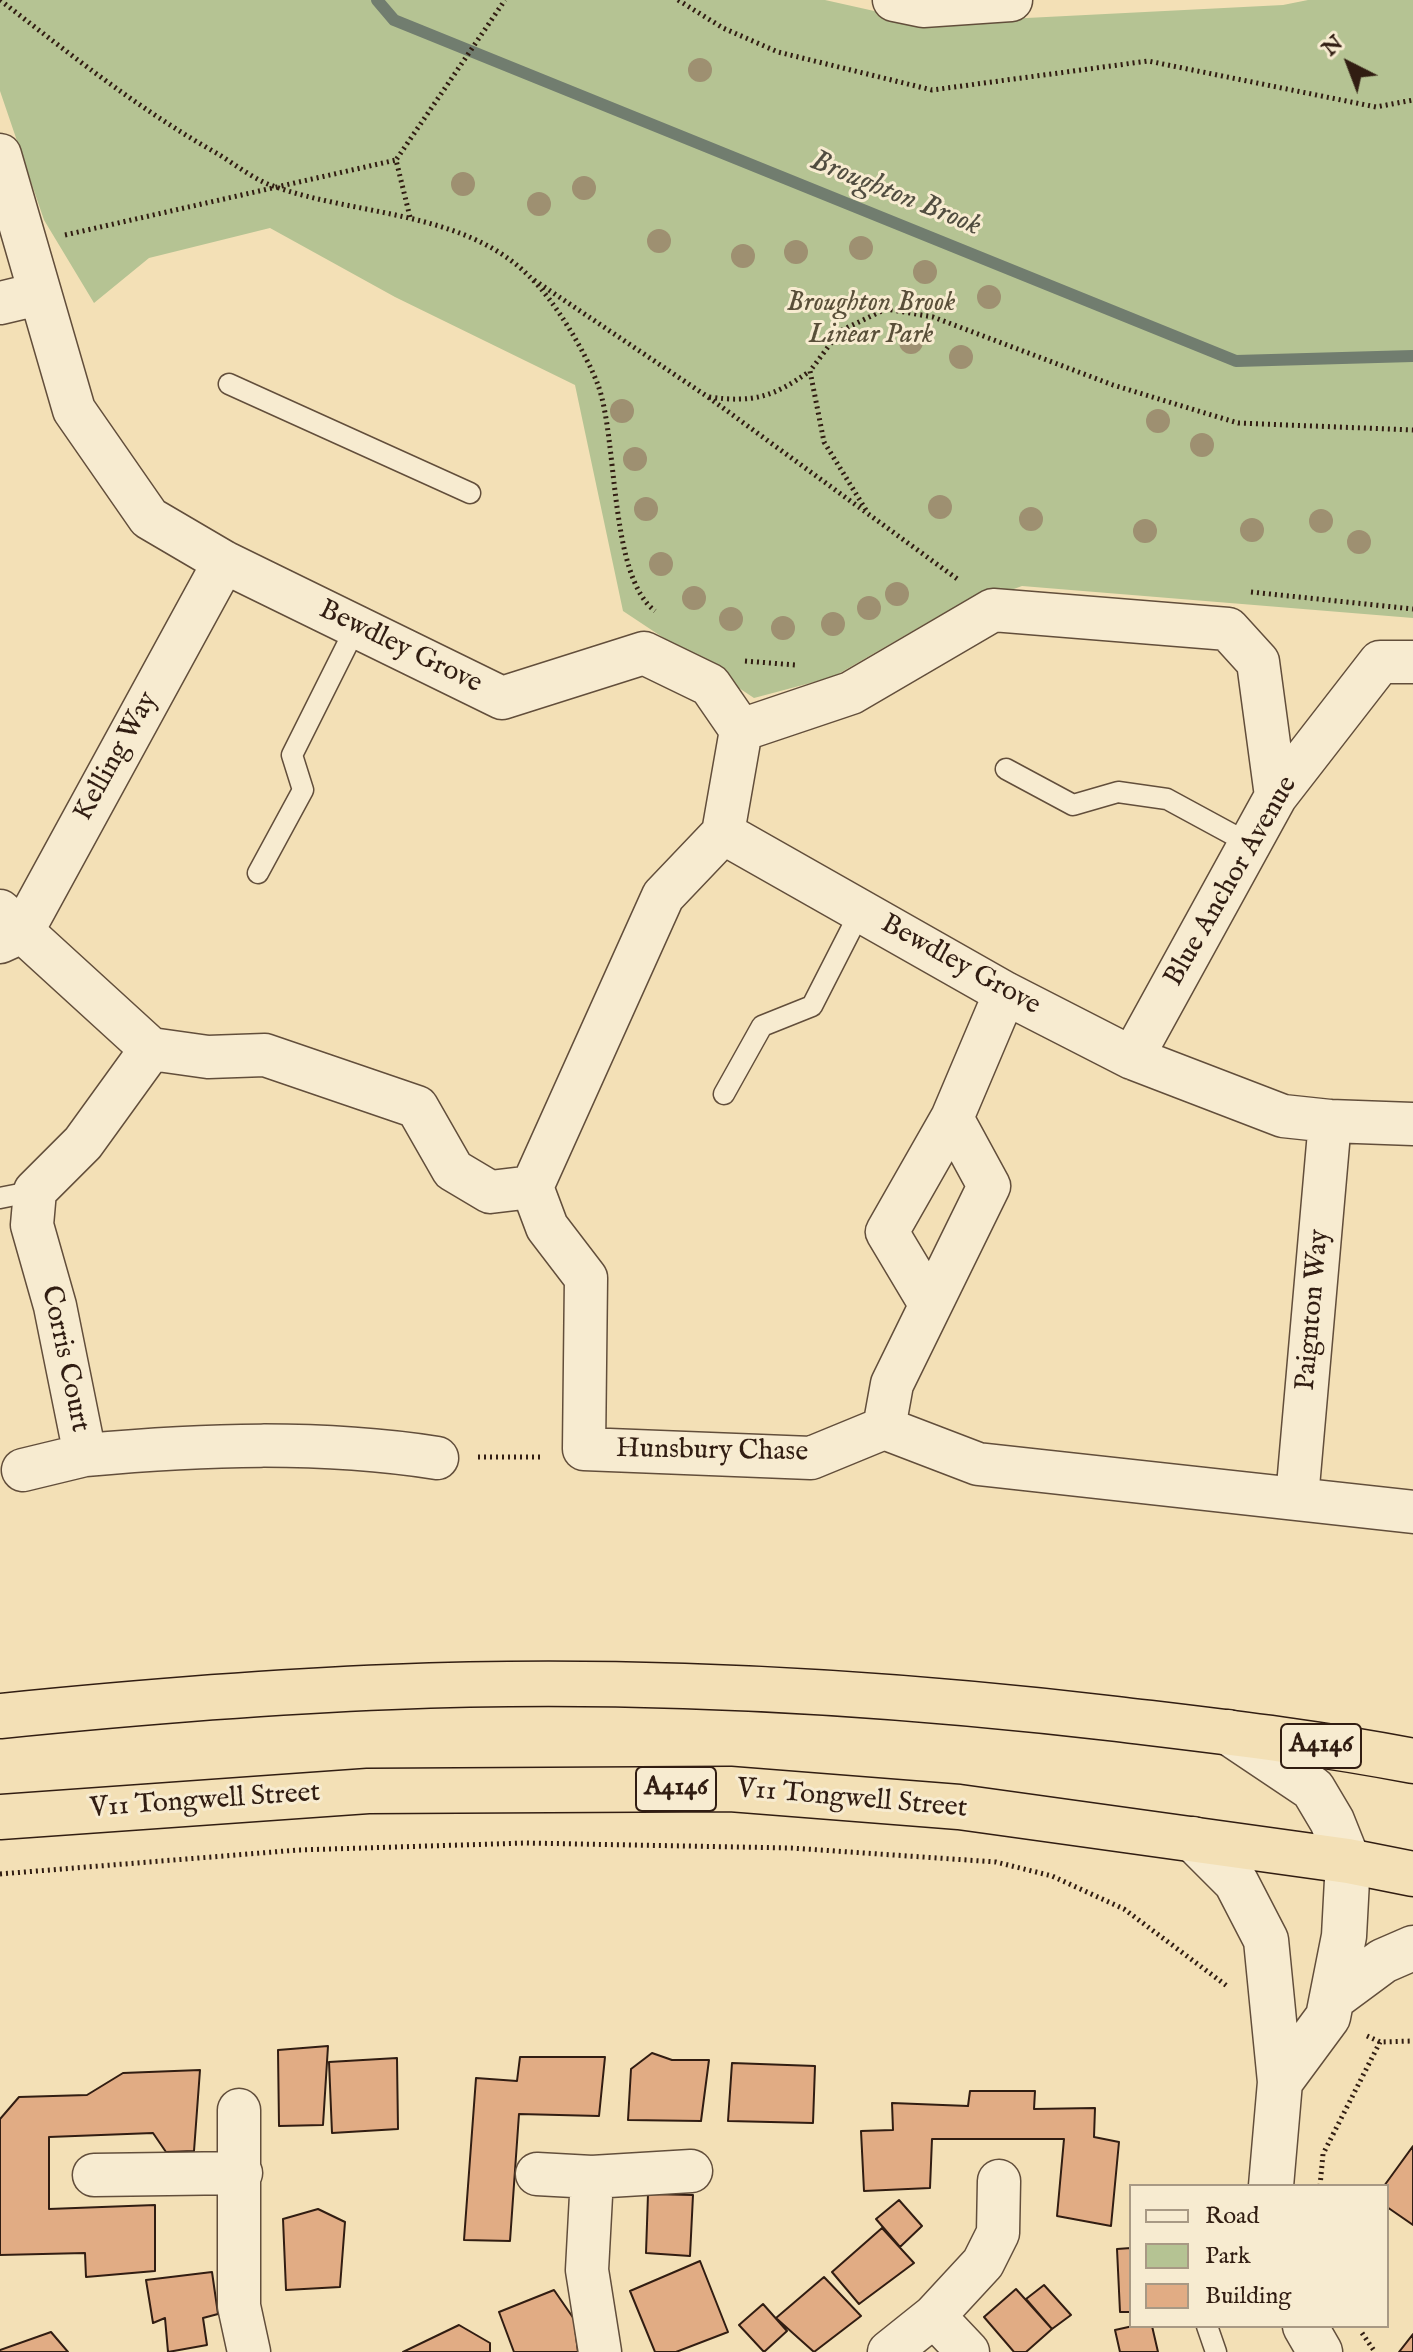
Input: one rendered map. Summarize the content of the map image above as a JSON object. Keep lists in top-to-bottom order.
{
  "streets": {
    "highway": ["A4146", "V11 Tongwell Street"],
    "street": [
      "Bewdley Grove",
      "Kelling Way",
      "Blue Anchor Avenue",
      "Paignton Way",
      "Corris Court",
      "Hunsbury Chase"
    ]
  },
  "crossings": [
    ["Bewdley Grove", "Kelling Way"],
    ["Bewdley Grove", "Blue Anchor Avenue"],
    ["Bewdley Grove", "Paignton Way"]
  ],
  "water": ["Broughton Brook"],
  "parks": ["Broughton Brook Linear Park"],
  "legend": ["Road", "Park", "Building"],
  "north": "top left"
}
